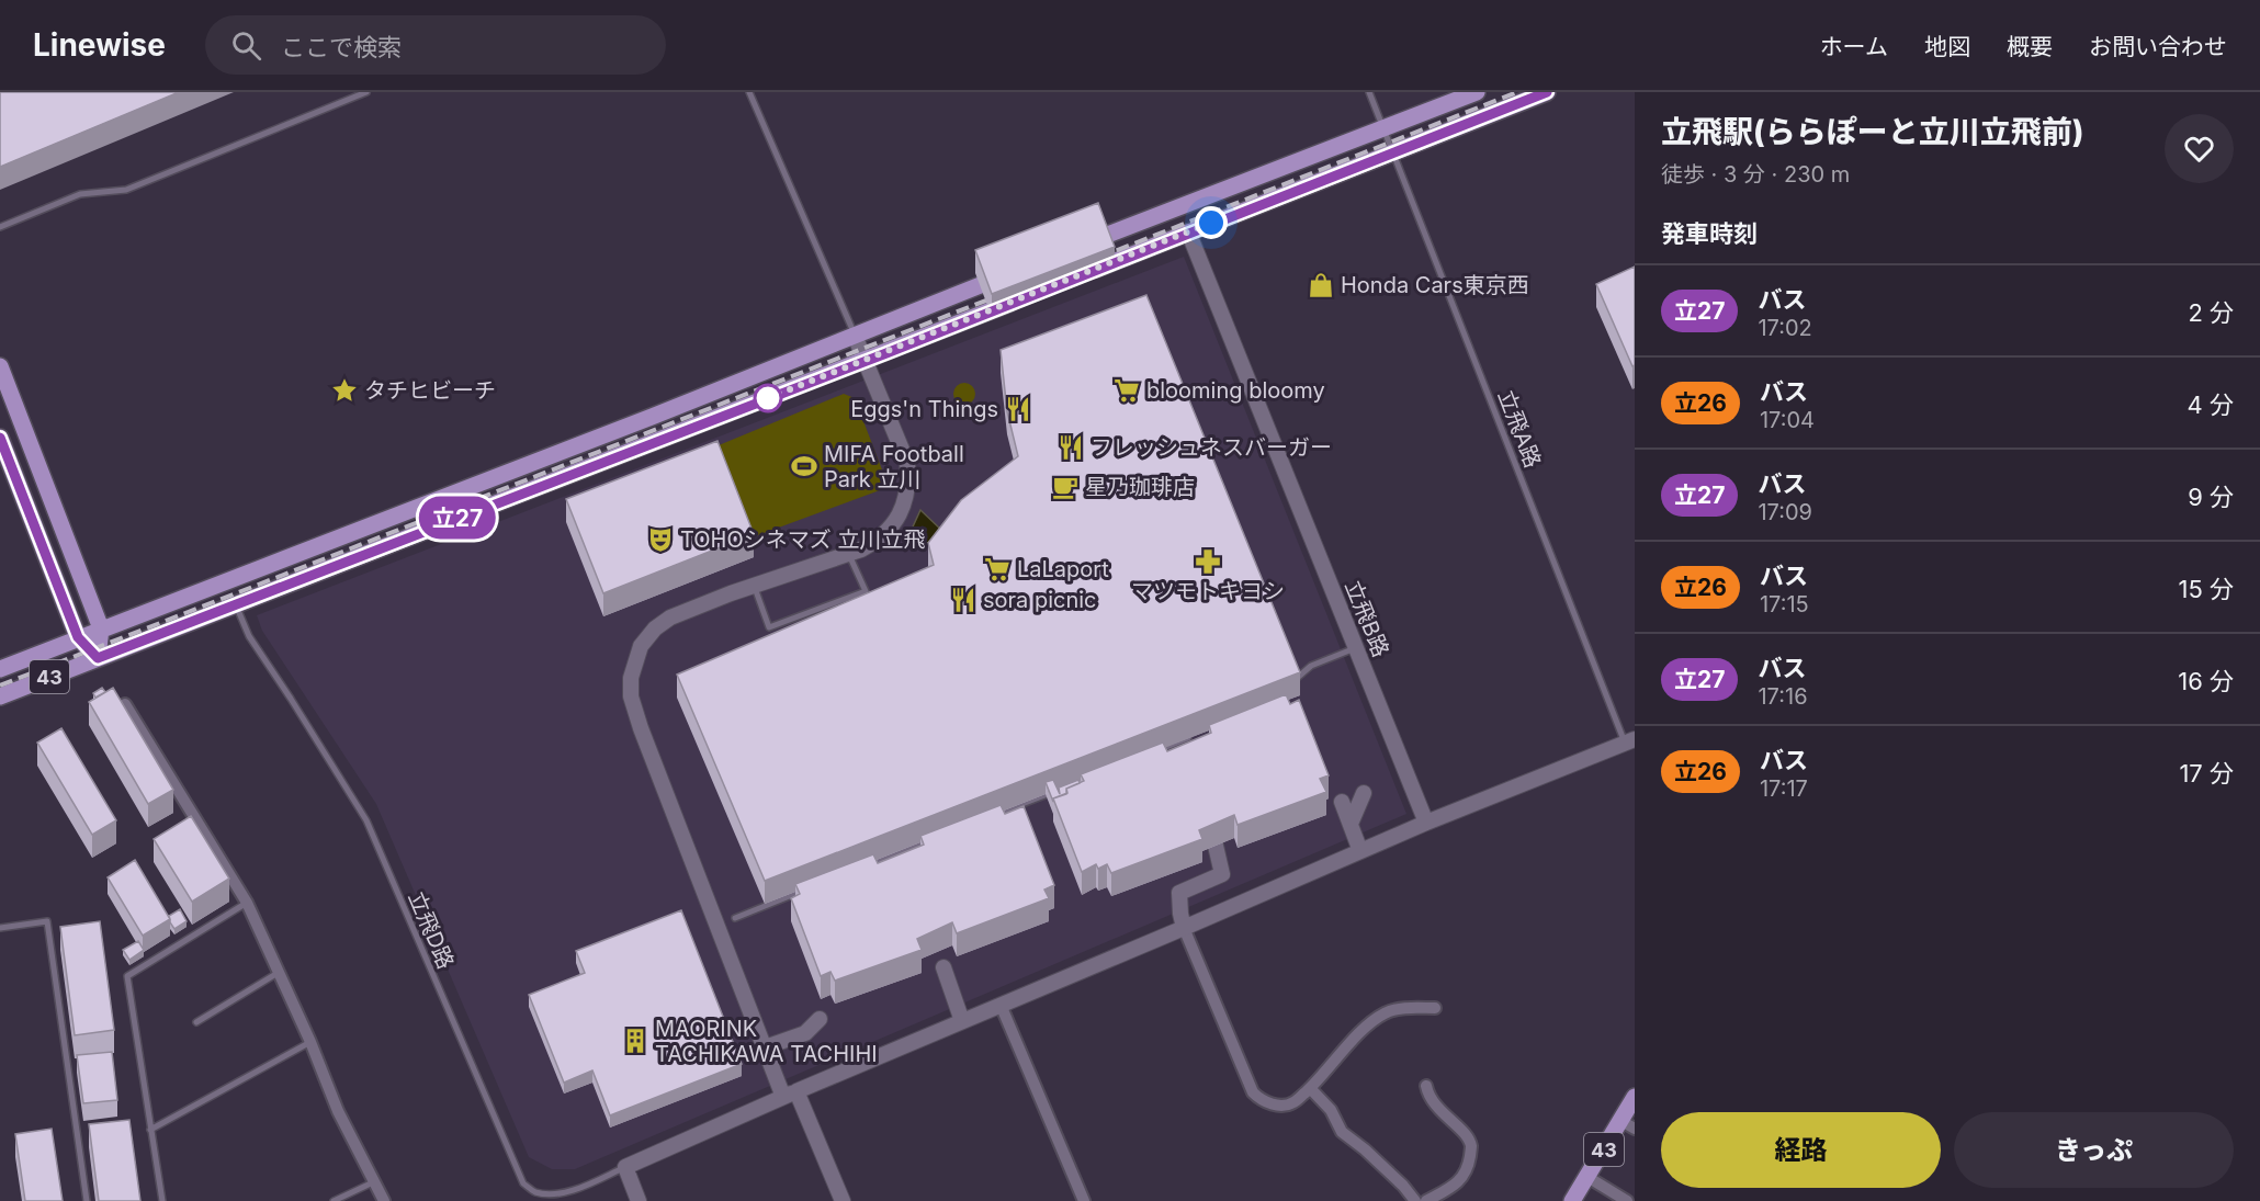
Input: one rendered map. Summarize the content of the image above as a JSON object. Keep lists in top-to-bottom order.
{
  "streets": {
    "main road": ["43"],
    "street": ["立飛B路"],
    "lane": ["立飛A路", "立飛D路"]
  },
  "crossings": [
    ["43", "立飛D路"]
  ],
  "places": {
    "shop": ["Honda Cars東京西"],
    "place": ["タチヒビーチ"],
    "supermarket": ["blooming bloomy", "LaLaport"],
    "restaurant": ["Eggs'n Things", "フレッシュネスバーガー", "sora picnic"],
    "sports": ["MIFA Football Park 立川"],
    "cafe": ["星乃珈琲店"],
    "theatre": ["TOHOシネマズ 立川立飛"],
    "pharmacy": ["マツモトキヨシ"],
    "building": ["MAORINK TACHIKAWA TACHIHI"]
  },
  "lines": ["bus line 立27"],
  "page": {
    "header": "Linewise",
    "search": "ここで検索",
    "nav": [
      "ホーム",
      "地図",
      "概要",
      "お問い合わせ"
    ],
    "on_map": "立27",
    "heading": [
      ["立飛駅(ららぽーと立川立飛前)", "徒歩 · 3 分 · 230 m"],
      "発車時刻"
    ],
    "list": [
      {
        "mark": "立27",
        "name": "バス",
        "note": "17:02",
        "value": "2 分"
      },
      {
        "mark": "立26",
        "name": "バス",
        "note": "17:04",
        "value": "4 分"
      },
      {
        "mark": "立27",
        "name": "バス",
        "note": "17:09",
        "value": "9 分"
      },
      {
        "mark": "立26",
        "name": "バス",
        "note": "17:15",
        "value": "15 分"
      },
      {
        "mark": "立27",
        "name": "バス",
        "note": "17:16",
        "value": "16 分"
      },
      {
        "mark": "立26",
        "name": "バス",
        "note": "17:17",
        "value": "17 分"
      }
    ],
    "buttons": ["経路", "きっぷ"]
  }
}
